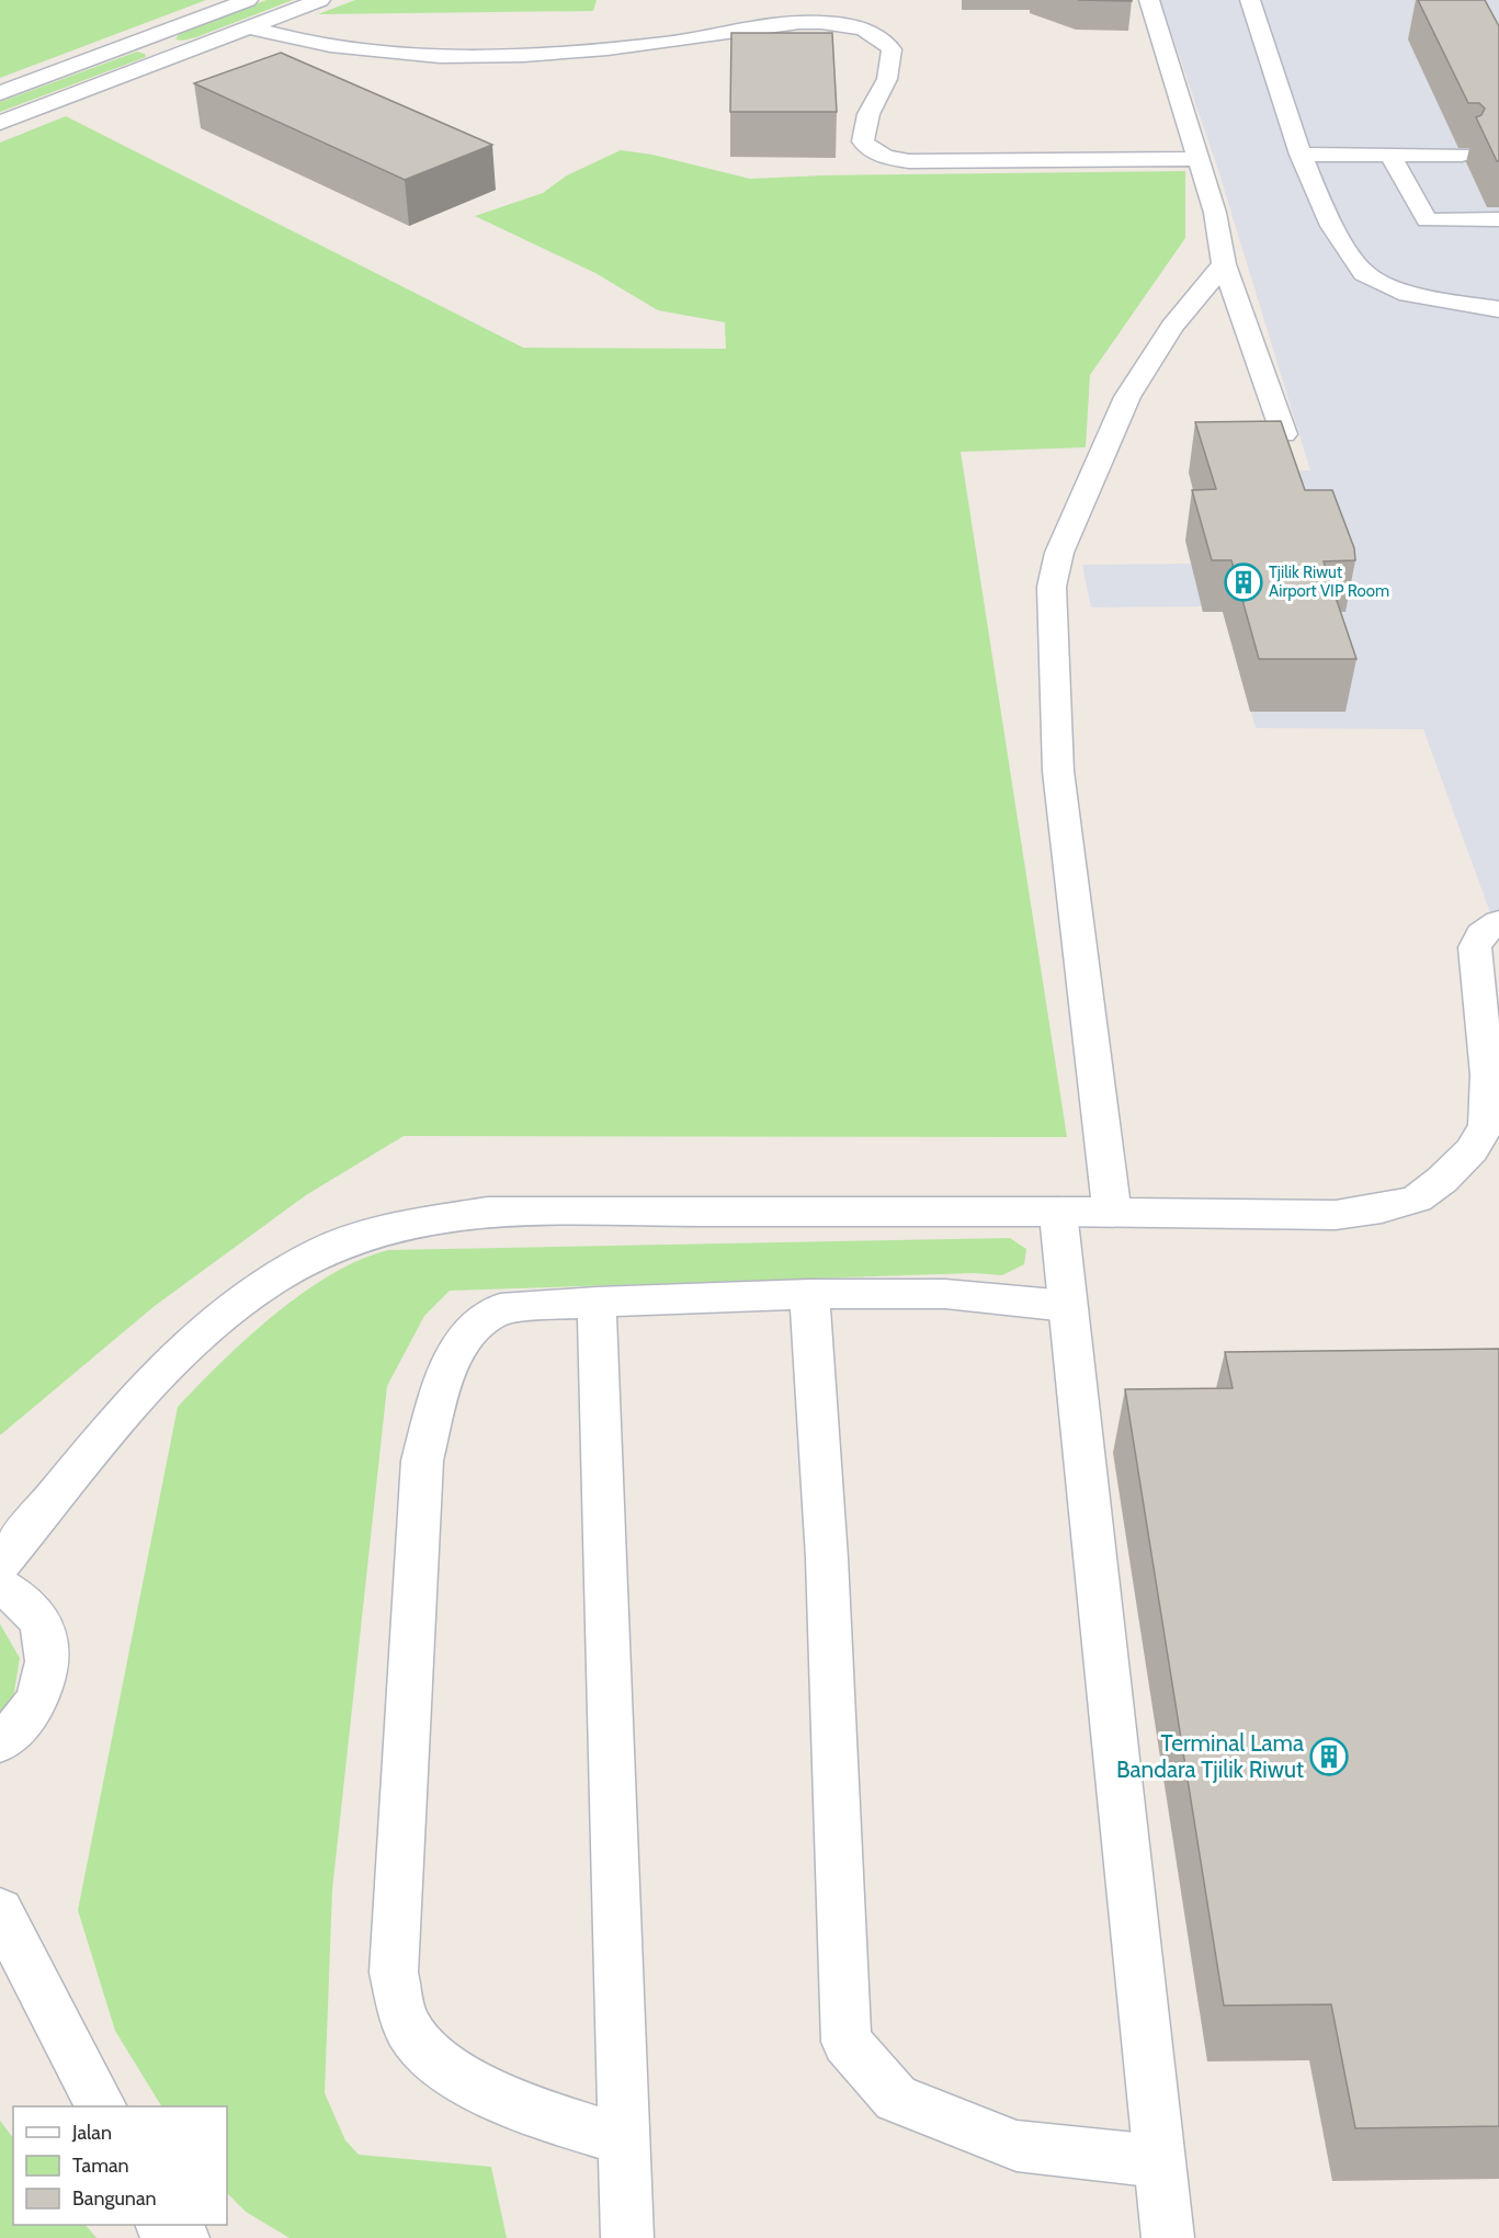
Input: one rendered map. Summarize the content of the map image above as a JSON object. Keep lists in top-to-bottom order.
{
  "places": {
    "building": ["Tjilik Riwut Airport VIP Room", "Terminal Lama Bandara Tjilik Riwut"]
  },
  "legend": ["Jalan", "Taman", "Bangunan"]
}
